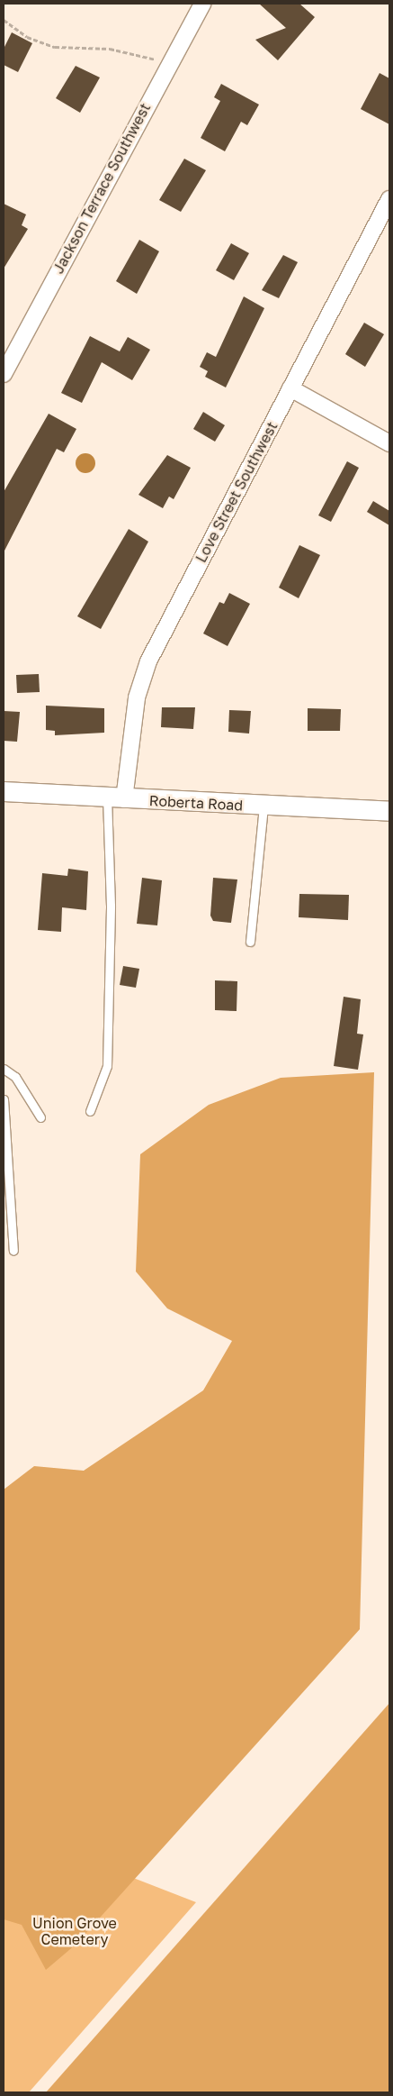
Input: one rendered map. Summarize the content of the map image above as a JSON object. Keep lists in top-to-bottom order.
{
  "streets": {
    "street": ["Jackson Terrace Southwest", "Love Street Southwest", "Roberta Road"]
  },
  "crossings": [
    ["Love Street Southwest", "Roberta Road"]
  ],
  "parks": ["Union Grove Cemetery"]
}
